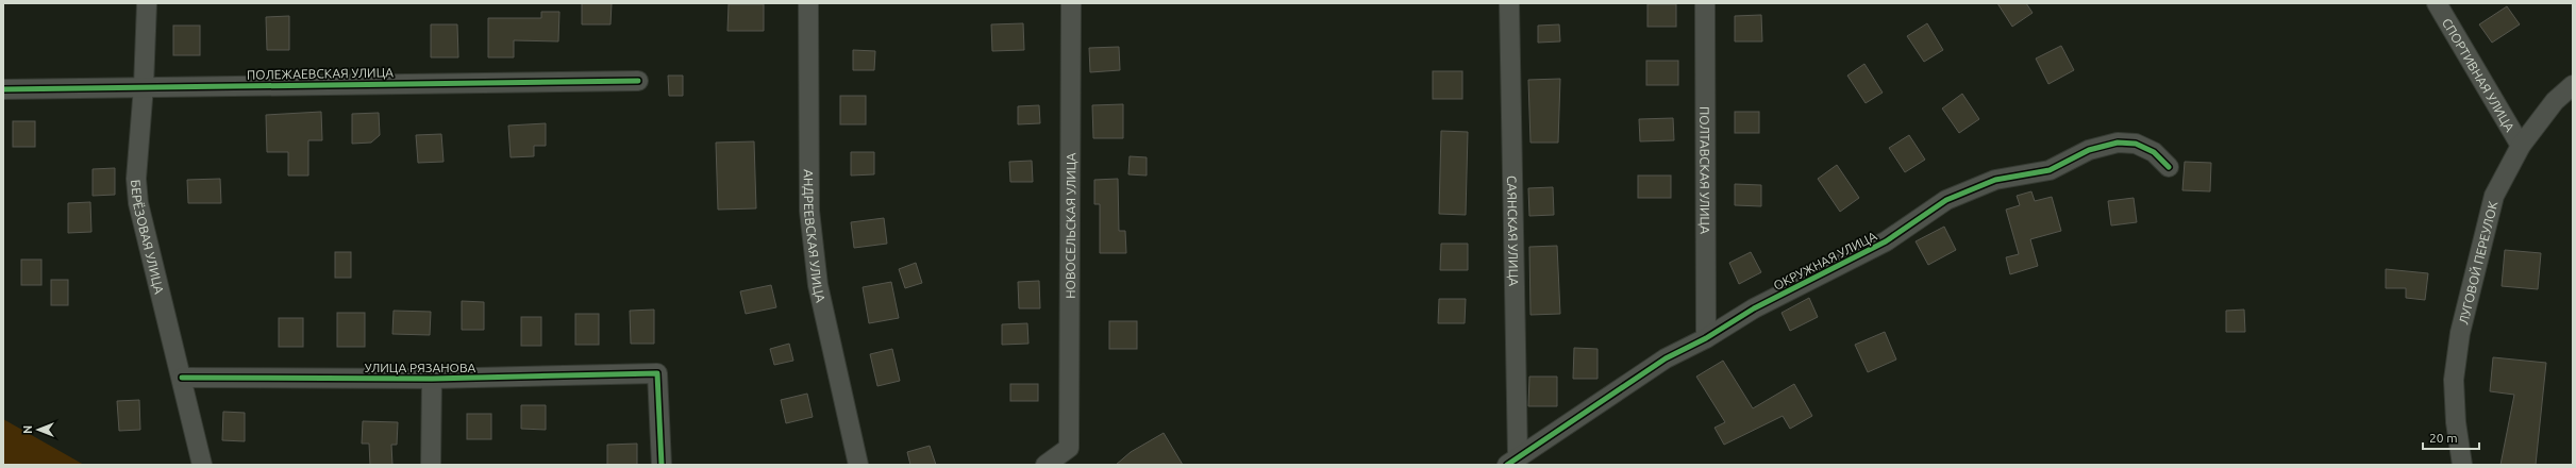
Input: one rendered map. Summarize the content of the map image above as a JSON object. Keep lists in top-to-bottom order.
{
  "streets": {
    "street": [
      "ПОЛЕЖАЕВСКАЯ УЛИЦА",
      "СПОРТИВНАЯ УЛИЦА",
      "ПОЛТАВСКАЯ УЛИЦА",
      "НОВОСЕЛЬСКАЯ УЛИЦА",
      "САЯНСКАЯ УЛИЦА",
      "БЕРЁЗОВАЯ УЛИЦА",
      "АНДРЕЕВСКАЯ УЛИЦА",
      "ОКРУЖНАЯ УЛИЦА",
      "ЛУГОВОЙ ПЕРЕУЛОК",
      "УЛИЦА РЯЗАНОВА"
    ]
  },
  "crossings": [
    ["ПОЛЕЖАЕВСКАЯ УЛИЦА", "БЕРЁЗОВАЯ УЛИЦА"],
    ["СПОРТИВНАЯ УЛИЦА", "ЛУГОВОЙ ПЕРЕУЛОК"],
    ["ПОЛТАВСКАЯ УЛИЦА", "ОКРУЖНАЯ УЛИЦА"],
    ["САЯНСКАЯ УЛИЦА", "ОКРУЖНАЯ УЛИЦА"],
    ["БЕРЁЗОВАЯ УЛИЦА", "УЛИЦА РЯЗАНОВА"]
  ],
  "scale_bar": "20 m",
  "north": "left"
}
